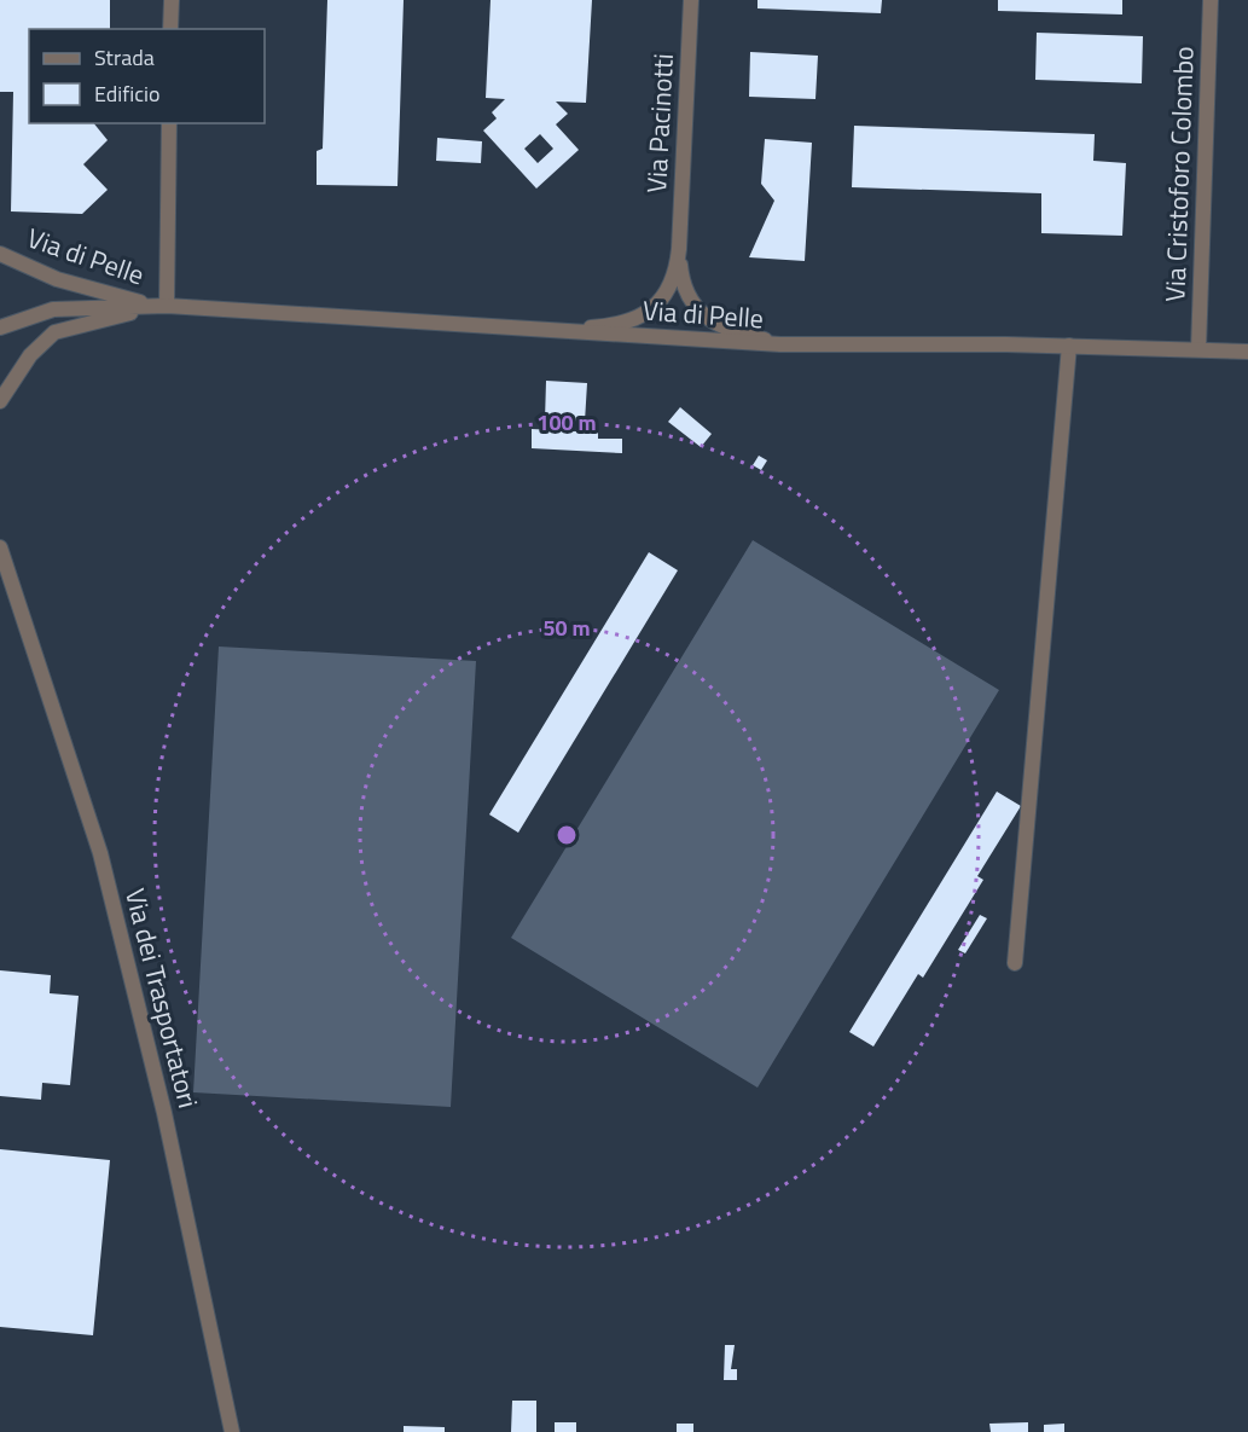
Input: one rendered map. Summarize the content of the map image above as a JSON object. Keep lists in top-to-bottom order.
{
  "streets": {
    "street": [
      "Via Pacinotti",
      "Via Cristoforo Colombo",
      "Via di Pelle",
      "Via dei Trasportatori"
    ]
  },
  "crossings": [
    ["Via Pacinotti", "Via di Pelle"],
    ["Via Cristoforo Colombo", "Via di Pelle"]
  ],
  "legend": ["Strada", "Edificio"],
  "rings": ["100 m", "50 m"]
}
